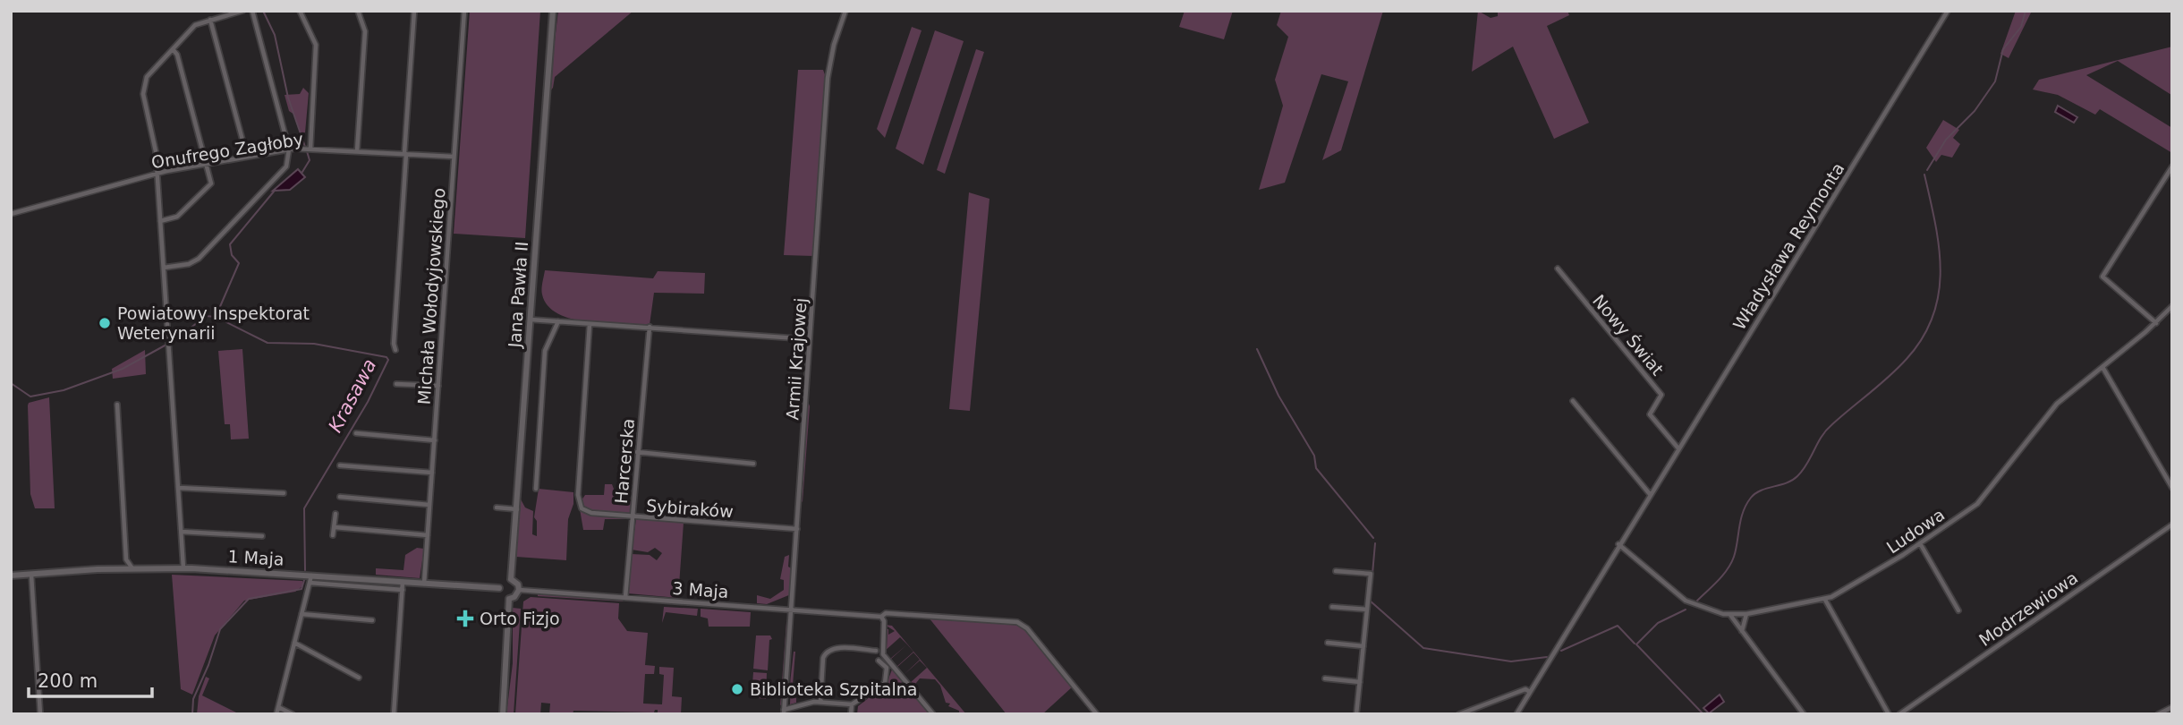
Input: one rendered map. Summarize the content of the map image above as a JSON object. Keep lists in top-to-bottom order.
{
  "streets": {
    "main road": ["Jana Pawła II", "1 Maja"],
    "street": [
      "Onufrego Zagłoby",
      "Władysława Reymonta",
      "Michała Wołodyjowskiego",
      "Nowy Świat",
      "Armii Krajowej",
      "Harcerska",
      "Sybiraków",
      "Ludowa",
      "3 Maja",
      "Modrzewiowa"
    ]
  },
  "crossings": [
    ["Onufrego Zagłoby", "Michała Wołodyjowskiego"],
    ["Władysława Reymonta", "Nowy Świat"],
    ["Władysława Reymonta", "Ludowa"],
    ["Jana Pawła II", "1 Maja"],
    ["Jana Pawła II", "3 Maja"],
    ["Michała Wołodyjowskiego", "1 Maja"],
    ["Armii Krajowej", "Sybiraków"],
    ["Armii Krajowej", "3 Maja"],
    ["Harcerska", "Sybiraków"],
    ["Harcerska", "3 Maja"],
    ["1 Maja", "3 Maja"]
  ],
  "water": ["Krasawa"],
  "places": {
    "other": ["Powiatowy Inspektorat Weterynarii", "Biblioteka Szpitalna"],
    "health": ["Orto Fizjo"]
  },
  "scale_bar": "200 m"
}
